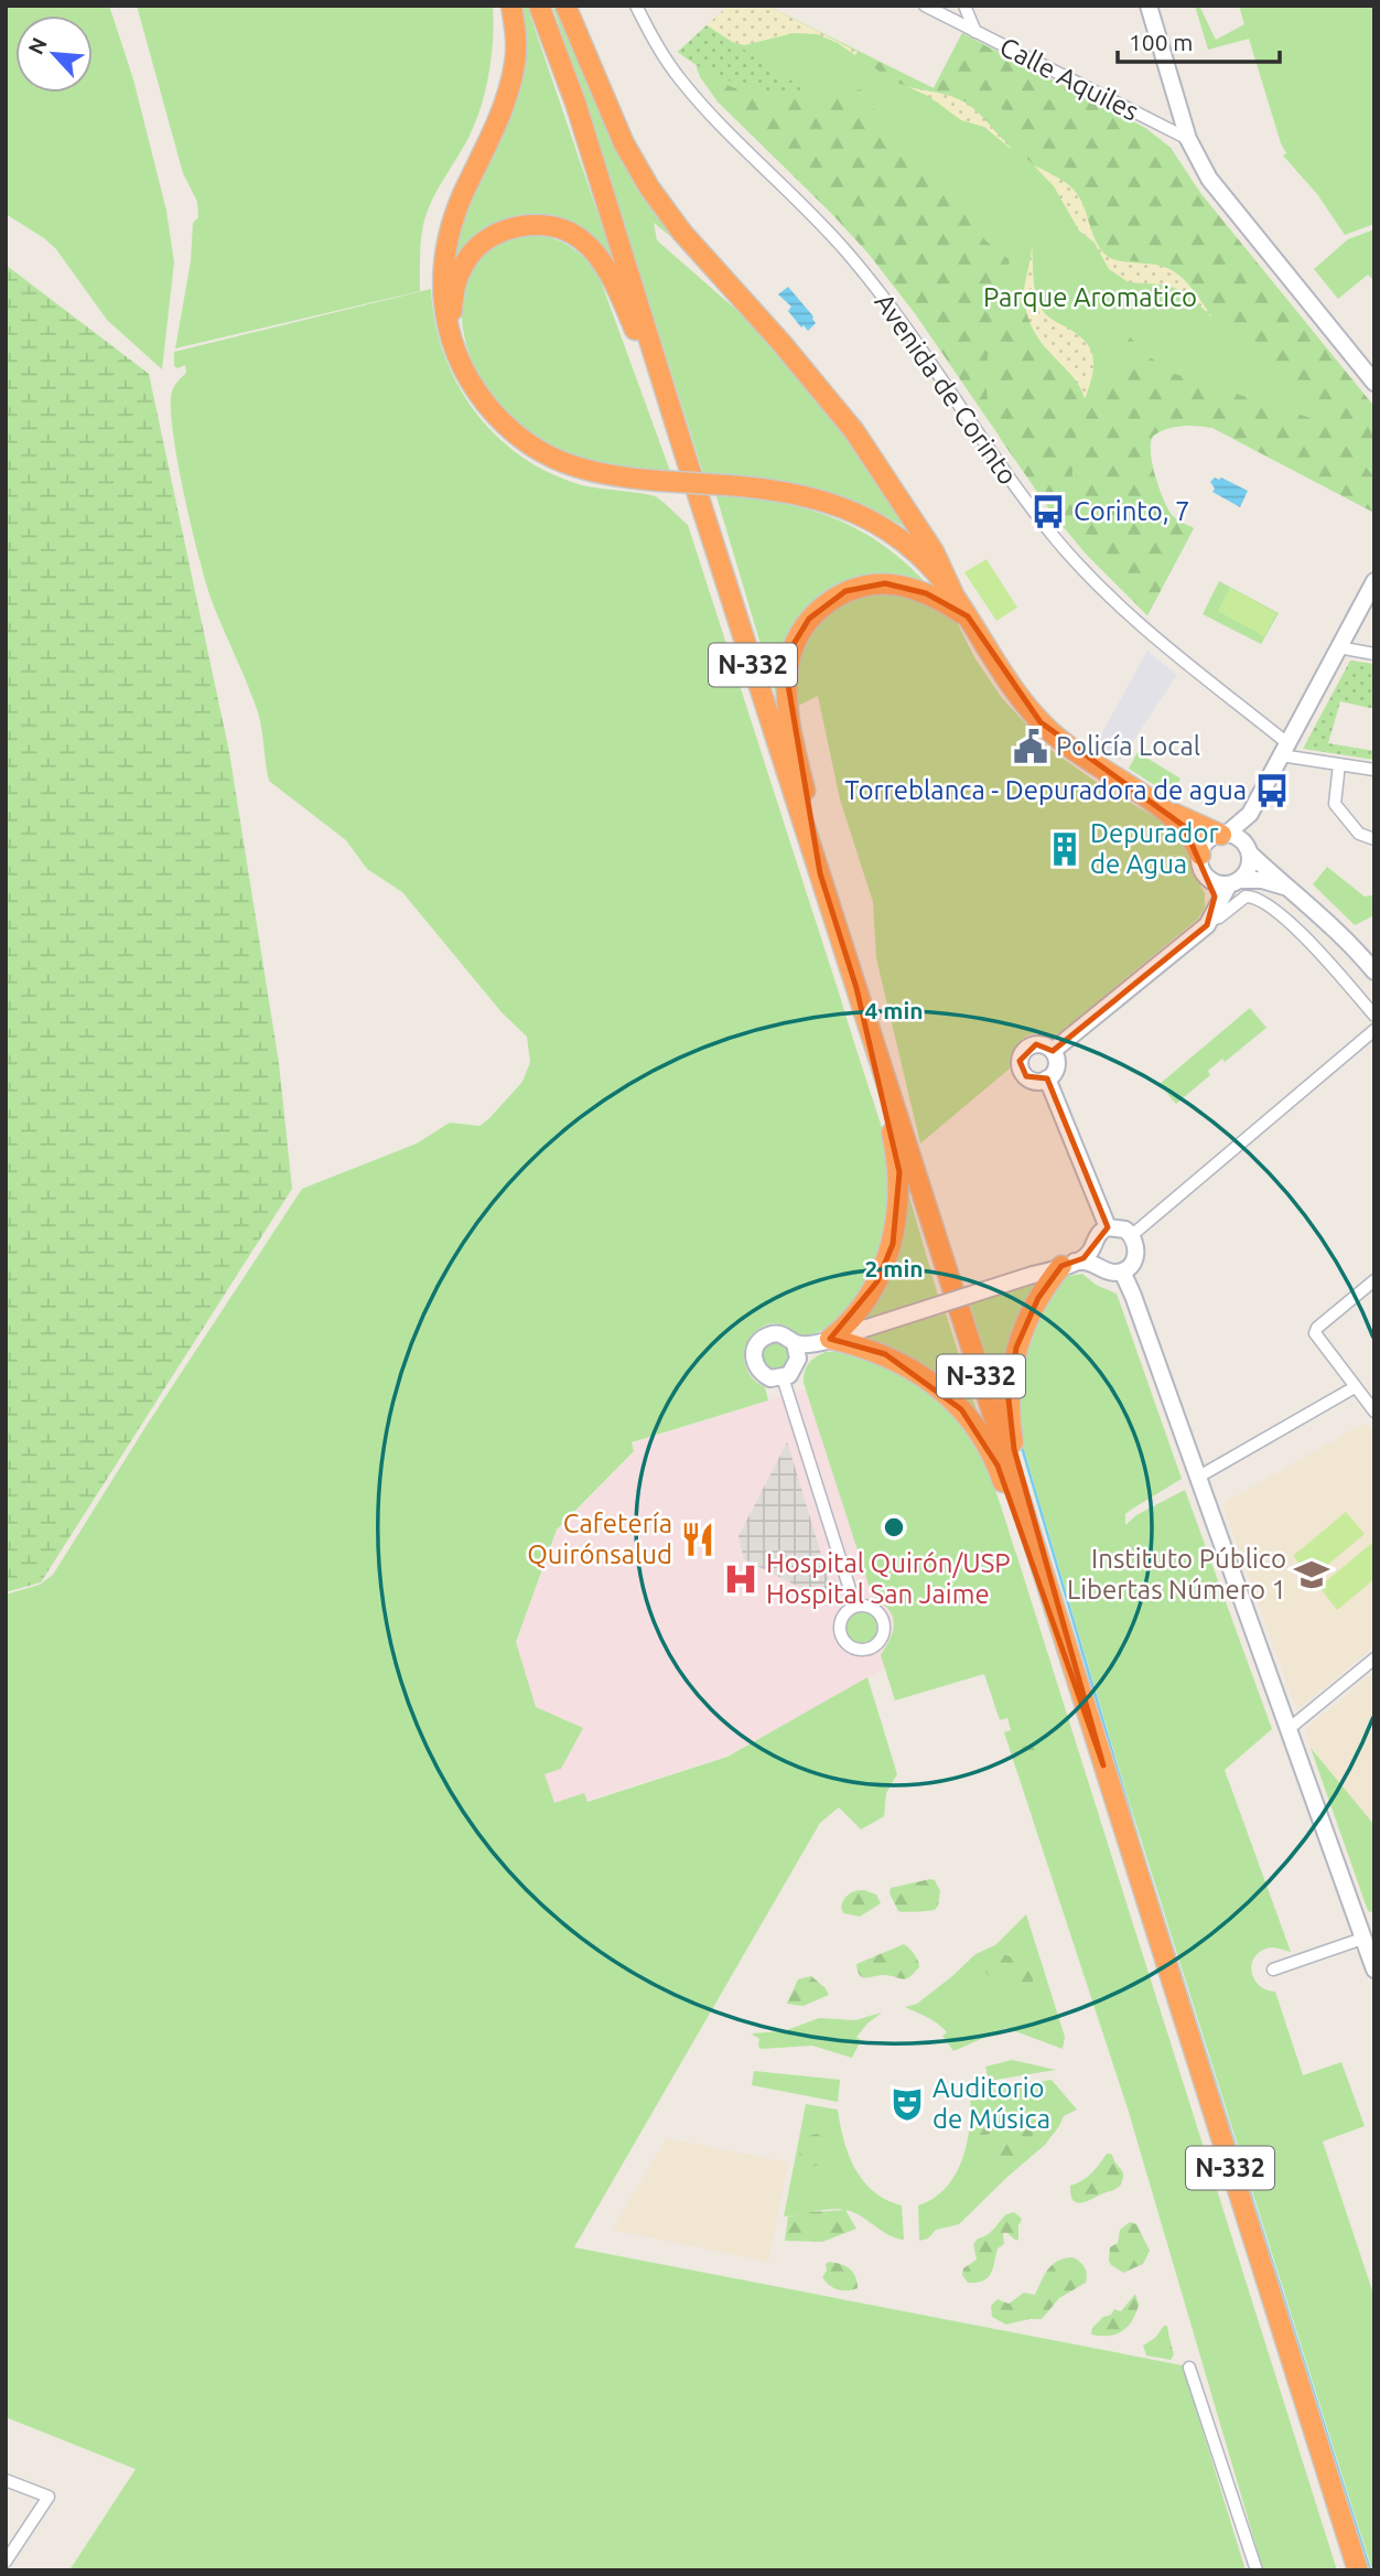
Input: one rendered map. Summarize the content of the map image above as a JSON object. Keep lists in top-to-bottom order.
{
  "streets": {
    "highway": ["N-332"],
    "street": ["Calle Aquiles", "Avenida de Corinto"]
  },
  "parks": ["Parque Aromatico"],
  "places": {
    "bus stop": ["Corinto, 7", "Torreblanca - Depuradora de agua"],
    "public building": ["Policía Local"],
    "building": ["Depurador de Agua"],
    "restaurant": ["Cafetería Quirónsalud"],
    "school or university": ["Instituto Público Libertas Número 1"],
    "hospital": ["Hospital Quirón/USP Hospital San Jaime"],
    "theatre": ["Auditorio de Música"]
  },
  "scale_bar": "100 m",
  "north": "top left",
  "rings": ["4 min", "2 min"]
}
